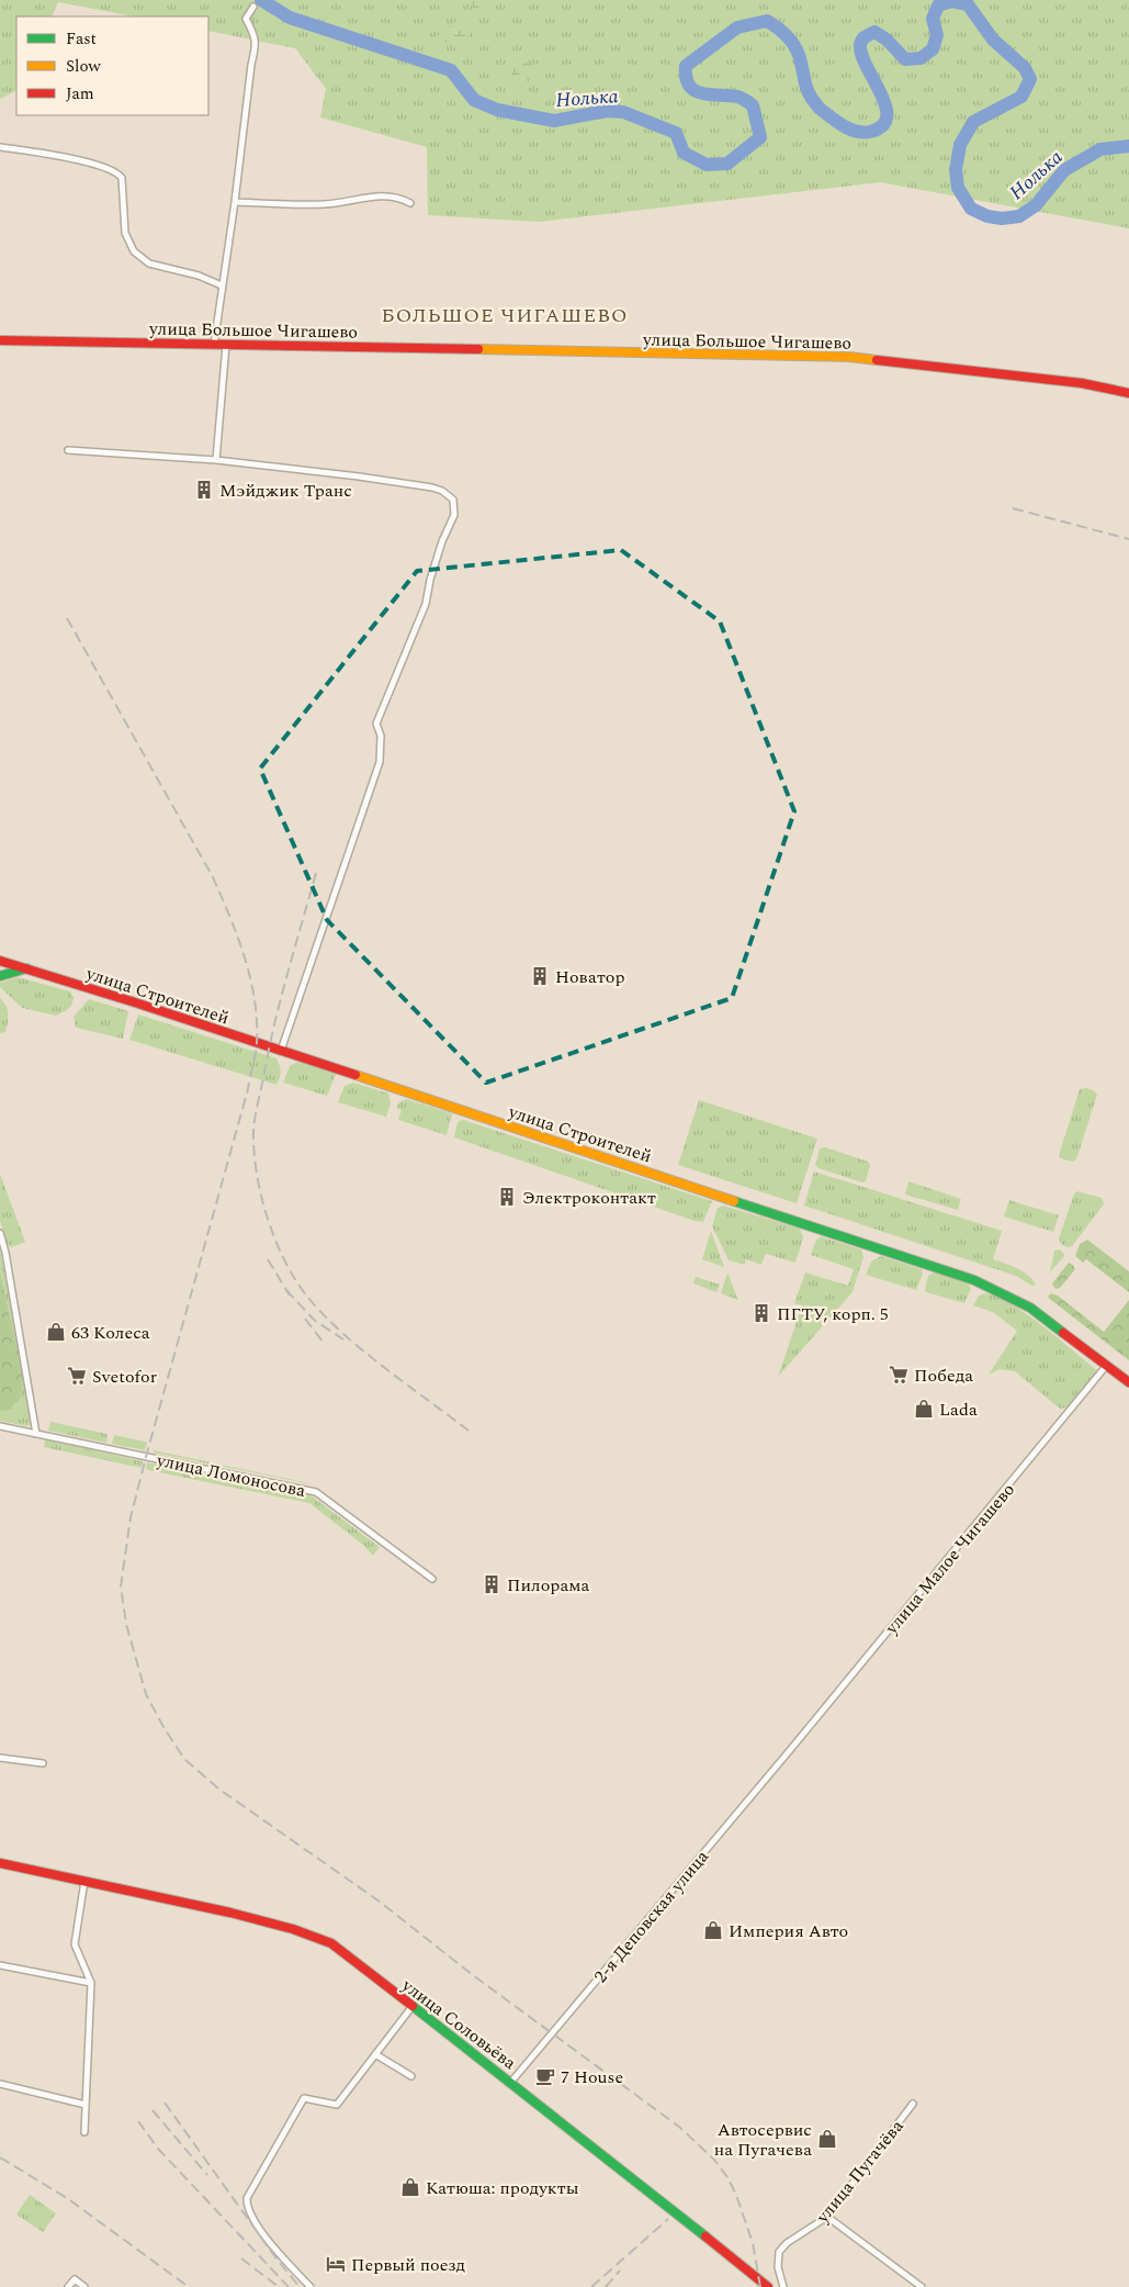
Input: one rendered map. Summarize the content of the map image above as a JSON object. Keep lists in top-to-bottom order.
{
  "streets": {
    "street": [
      "улица Большое Чигашево",
      "улица Строителей",
      "улица Ломоносова",
      "улица Малое Чигашево",
      "2-я Деповская улица",
      "улица Соловьёва",
      "улица Пугачёва"
    ]
  },
  "crossings": [
    ["улица Строителей", "улица Малое Чигашево"],
    ["улица Малое Чигашево", "2-я Деповская улица"],
    ["2-я Деповская улица", "улица Соловьёва"]
  ],
  "districts": ["БОЛЬШОЕ ЧИГАШЕВО"],
  "water": ["Нолька"],
  "places": {
    "building": [
      "Мэйджик Транс",
      "Новатор",
      "Электроконтакт",
      "ПГТУ, корп. 5",
      "Пилорама"
    ],
    "shop": [
      "63 Колеса",
      "Lada",
      "Империя Авто",
      "Автосервис на Пугачева",
      "Катюша: продукты"
    ],
    "supermarket": ["Победа", "Svetofor"],
    "cafe": ["7 House"],
    "hotel": ["Первый поезд"]
  },
  "legend": ["Fast", "Slow", "Jam"]
}
